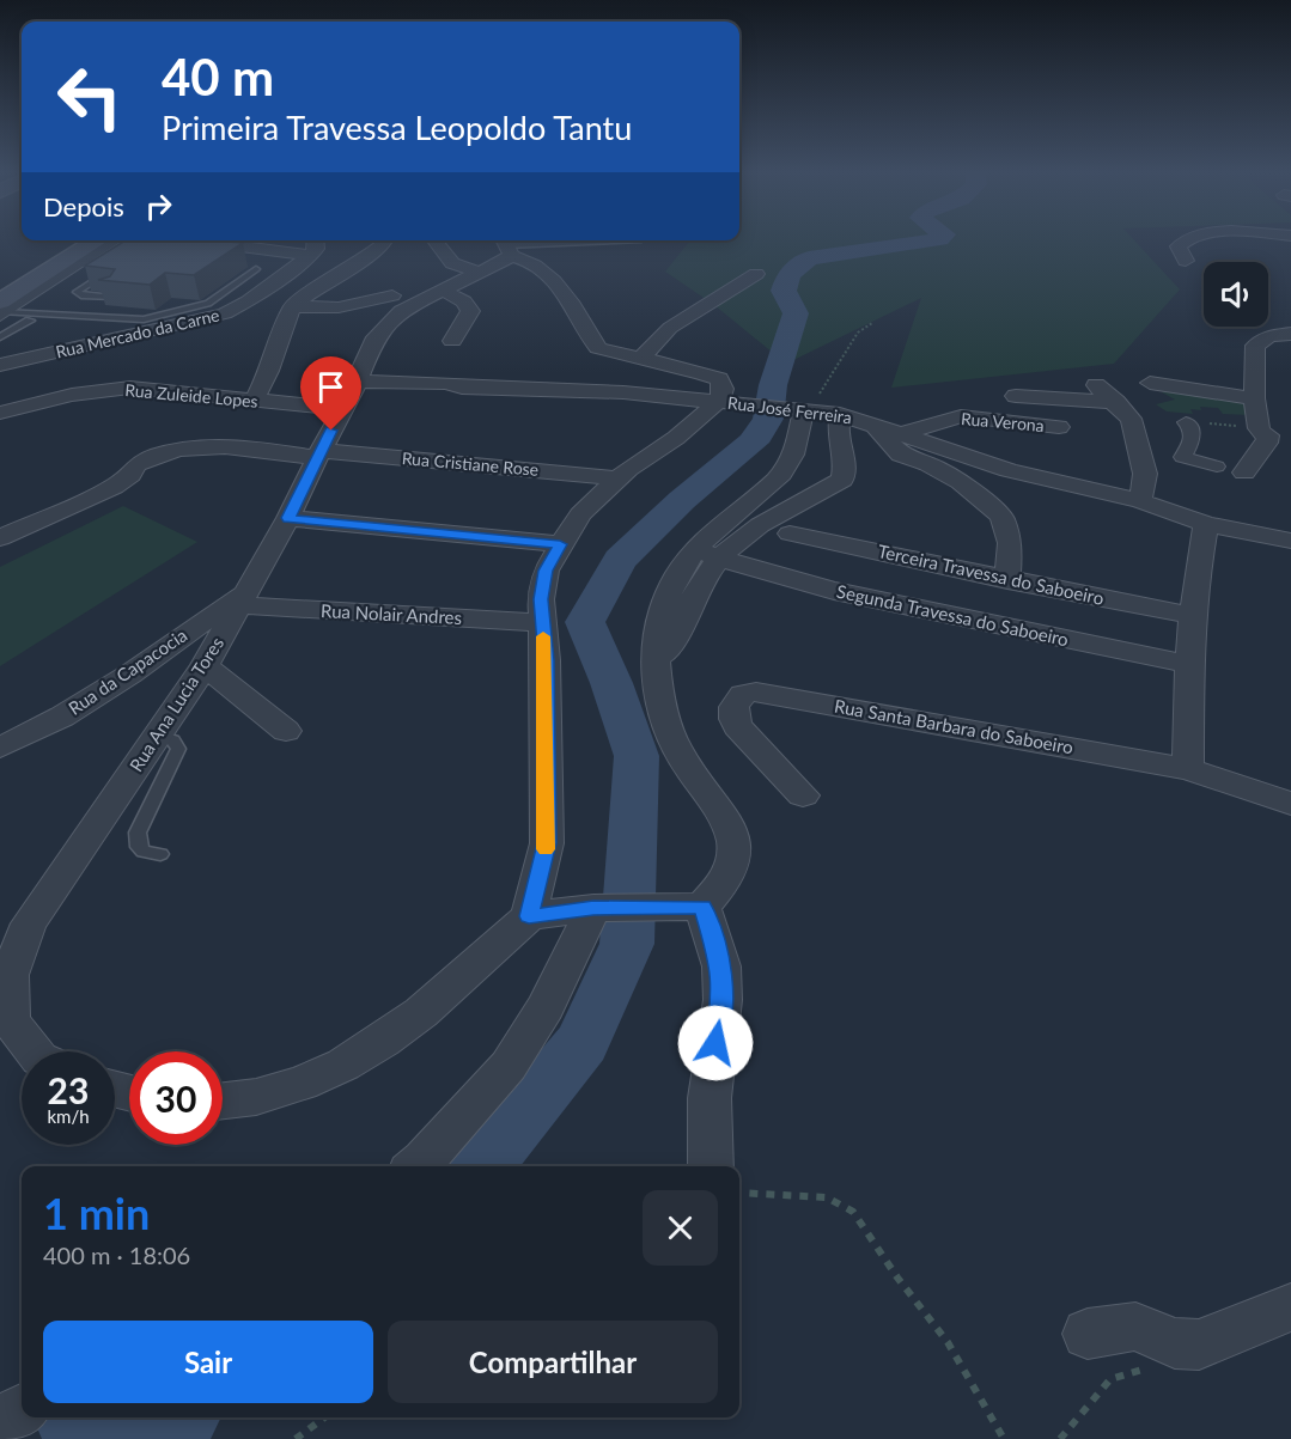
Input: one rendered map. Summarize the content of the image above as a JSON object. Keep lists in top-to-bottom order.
{
  "streets": {
    "street": [
      "Rua Mercado da Carne",
      "Rua Zuleide Lopes",
      "Rua José Ferreira",
      "Rua Verona",
      "Rua Cristiane Rose",
      "Terceira Travessa do Saboeiro",
      "Rua Nolair Andres",
      "Segunda Travessa do Saboeiro",
      "Rua da Capacocia",
      "Rua Ana Lucia Tores",
      "Rua Santa Barbara do Saboeiro"
    ]
  },
  "crossings": [
    ["Rua Zuleide Lopes", "Rua Ana Lucia Tores"],
    ["Rua José Ferreira", "Rua Verona"],
    ["Rua José Ferreira", "Rua Ana Lucia Tores"],
    ["Rua Cristiane Rose", "Rua Ana Lucia Tores"],
    ["Rua Nolair Andres", "Rua da Capacocia"],
    ["Rua Nolair Andres", "Rua Ana Lucia Tores"],
    ["Rua da Capacocia", "Rua Ana Lucia Tores"]
  ],
  "page": {
    "turn": ["40 m", "Primeira Travessa Leopoldo Tantu"],
    "then": "Depois",
    "speed": "23 km/h",
    "limit": "30",
    "heading": ["1 min", "400 m · 18:06"],
    "buttons": ["Sair", "Compartilhar"]
  }
}
